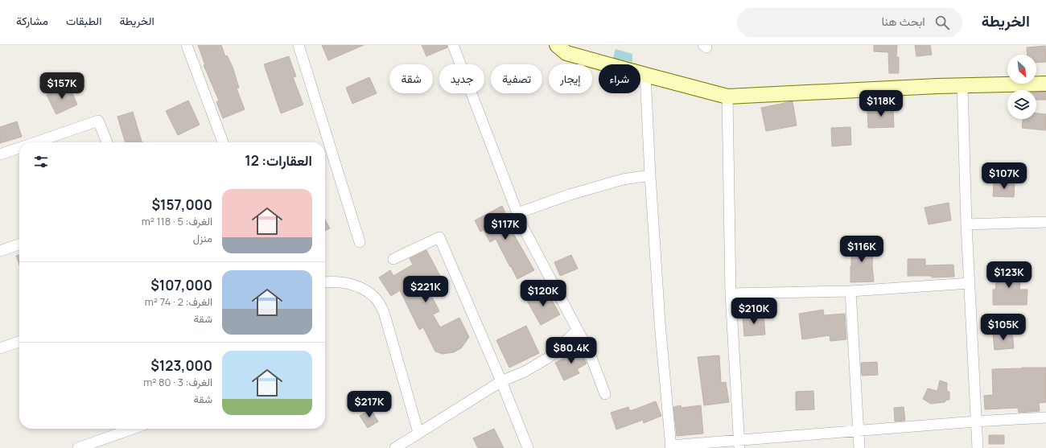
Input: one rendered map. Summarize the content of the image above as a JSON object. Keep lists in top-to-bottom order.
{
  "north": "bottom right",
  "page": {
    "header": "الخريطة",
    "search": "ابحث هنا",
    "nav": ["الخريطة", "الطبقات", "مشاركة"],
    "chip": [
      "شراء",
      "إيجار",
      "تصفية",
      "جديد",
      "شقة"
    ],
    "price": [
      "$157K",
      "$118K",
      "$107K",
      "$117K",
      "$116K",
      "$123K",
      "$221K",
      "$120K",
      "$210K",
      "$105K",
      "$80.4K",
      "$217K"
    ],
    "heading": "العقارات: 12",
    "list": [
      {
        "name": "$157,000",
        "note": "الغرف: 5 · 118 m² · منزل"
      },
      {
        "name": "$107,000",
        "note": "الغرف: 2 · 74 m² · شقة"
      },
      {
        "name": "$123,000",
        "note": "الغرف: 3 · 80 m² · شقة"
      }
    ]
  }
}
